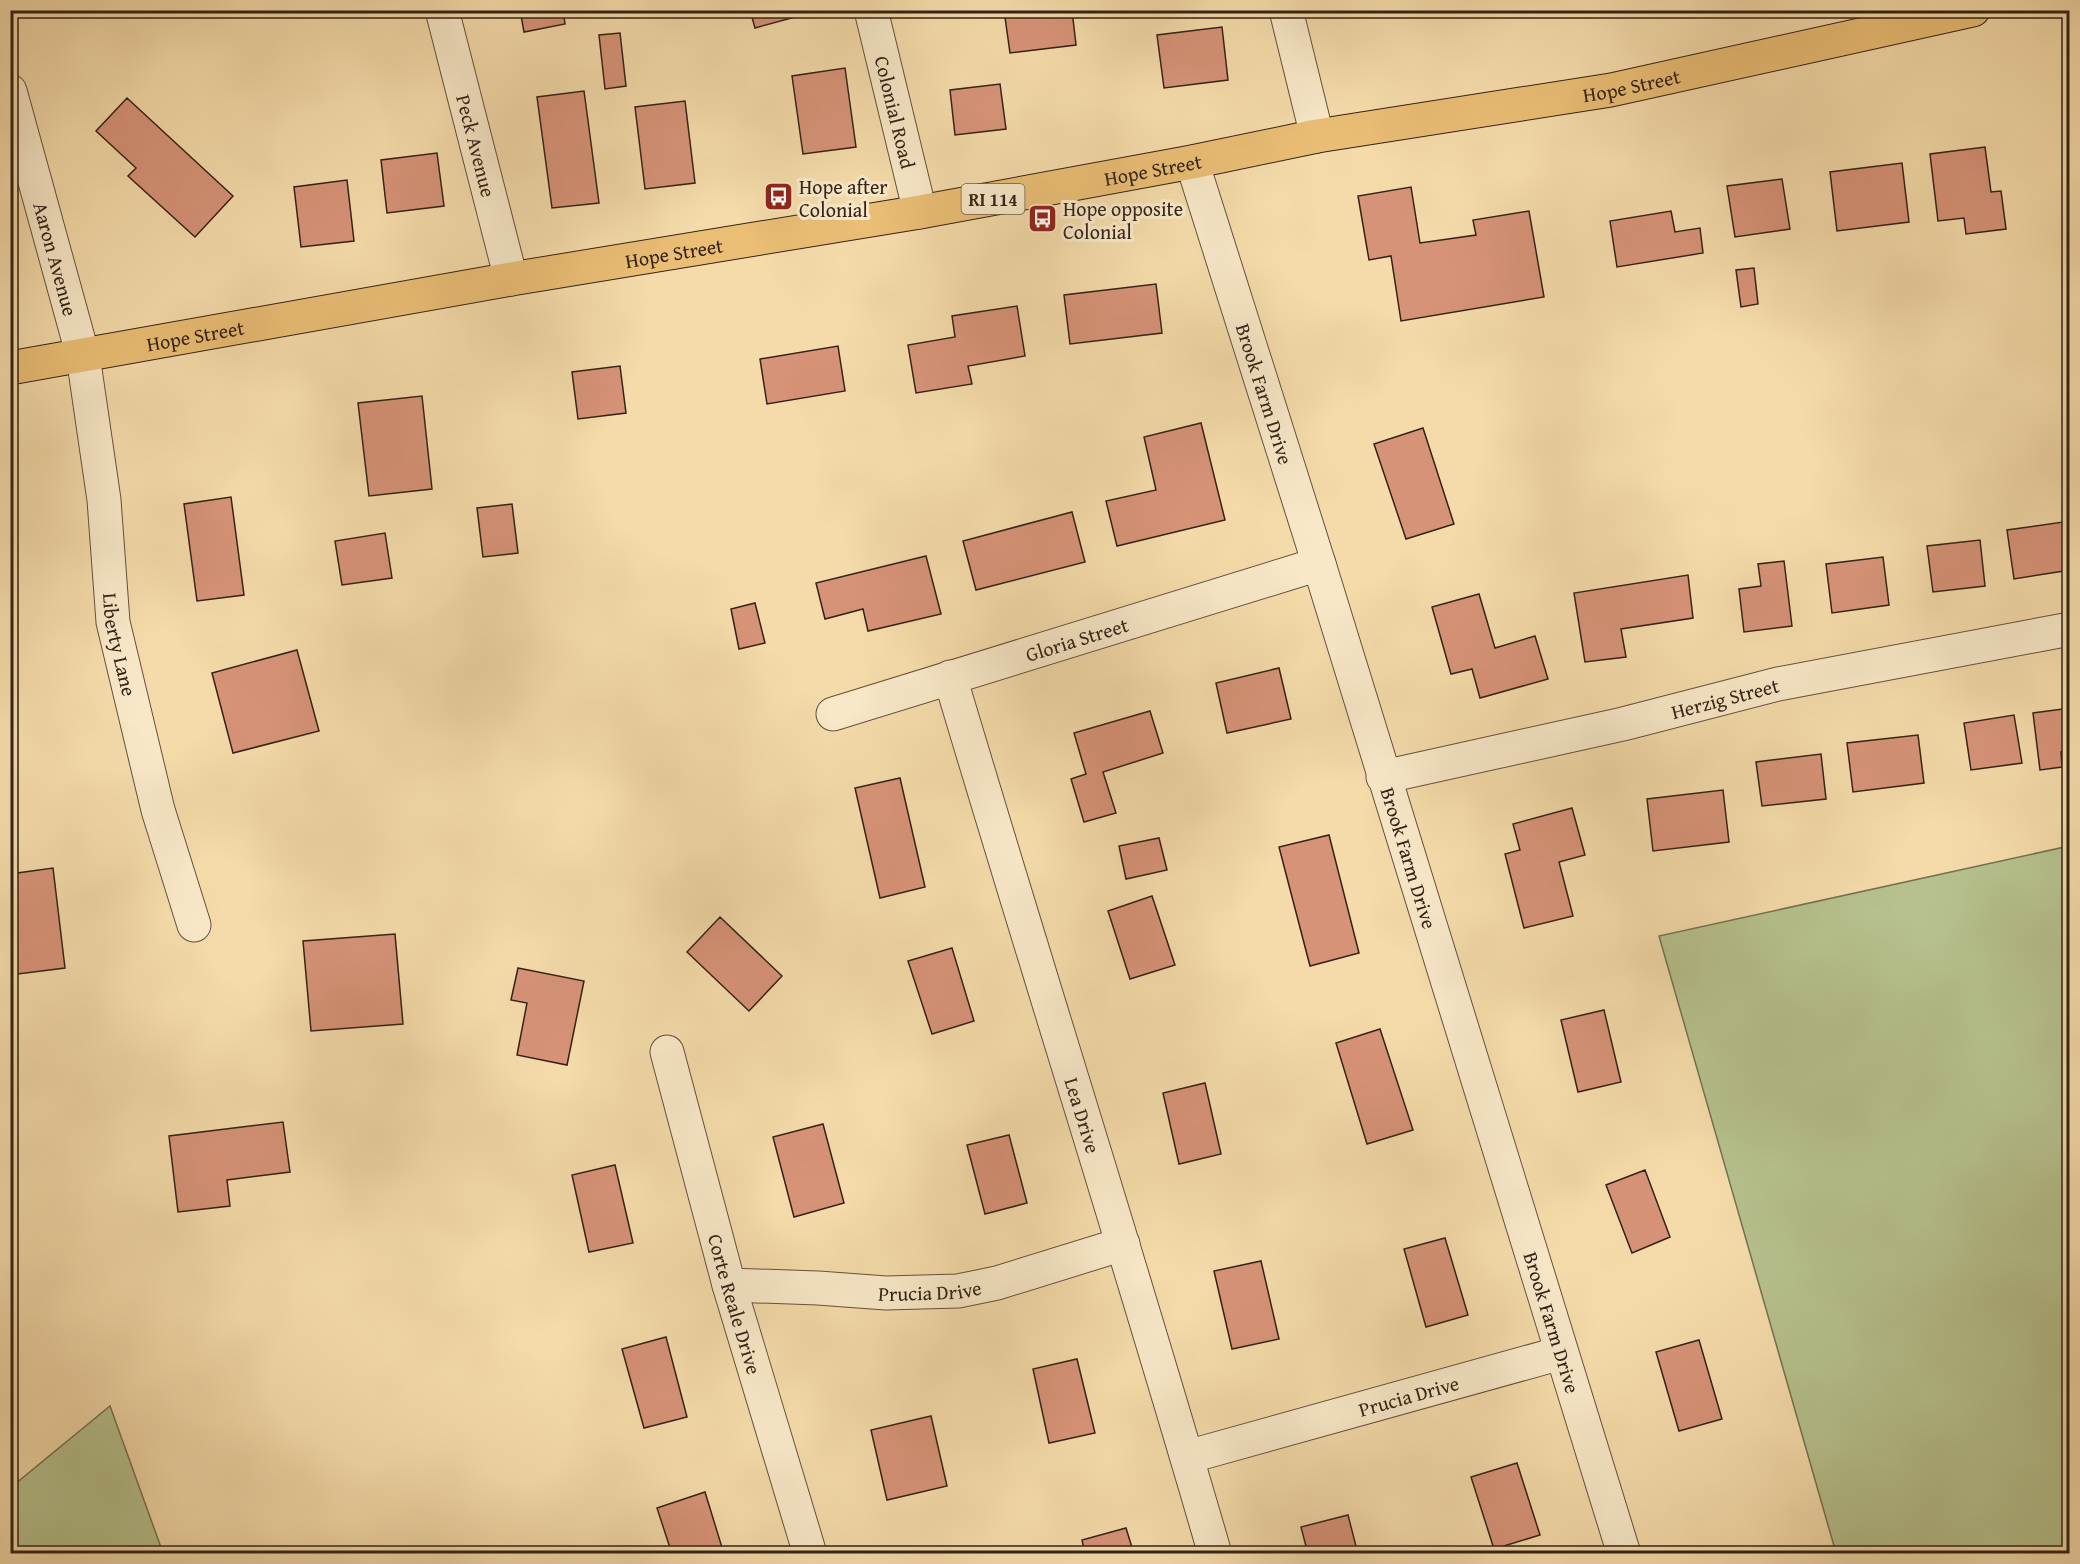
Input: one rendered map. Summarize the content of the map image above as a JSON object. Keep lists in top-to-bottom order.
{
  "streets": {
    "main road": ["Hope Street", "RI 114"],
    "street": [
      "Colonial Road",
      "Peck Avenue",
      "Aaron Avenue",
      "Brook Farm Drive",
      "Gloria Street",
      "Liberty Lane",
      "Herzig Street",
      "Lea Drive",
      "Prucia Drive",
      "Corte Reale Drive"
    ]
  },
  "crossings": [
    ["Hope Street", "Colonial Road"],
    ["Hope Street", "Peck Avenue"],
    ["Hope Street", "Aaron Avenue"],
    ["Hope Street", "Brook Farm Drive"],
    ["Hope Street", "Liberty Lane"],
    ["Aaron Avenue", "Liberty Lane"],
    ["Brook Farm Drive", "Gloria Street"],
    ["Brook Farm Drive", "Herzig Street"],
    ["Brook Farm Drive", "Prucia Drive"],
    ["Gloria Street", "Lea Drive"],
    ["Lea Drive", "Prucia Drive"],
    ["Prucia Drive", "Corte Reale Drive"]
  ],
  "places": {
    "bus stop": ["Hope after Colonial", "Hope opposite Colonial"]
  }
}
